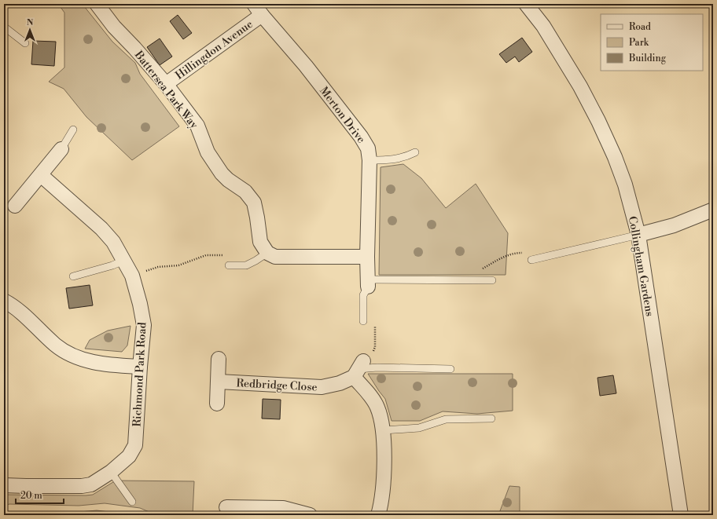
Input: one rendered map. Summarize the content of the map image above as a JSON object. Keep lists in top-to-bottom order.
{
  "streets": {
    "street": [
      "Hillingdon Avenue",
      "Battersea Park Way",
      "Merton Drive",
      "Collingham Gardens",
      "Richmond Park Road",
      "Redbridge Close"
    ]
  },
  "crossings": [
    ["Hillingdon Avenue", "Battersea Park Way"],
    ["Hillingdon Avenue", "Merton Drive"]
  ],
  "legend": ["Road", "Park", "Building"],
  "scale_bar": "20 m",
  "north": "top"
}
